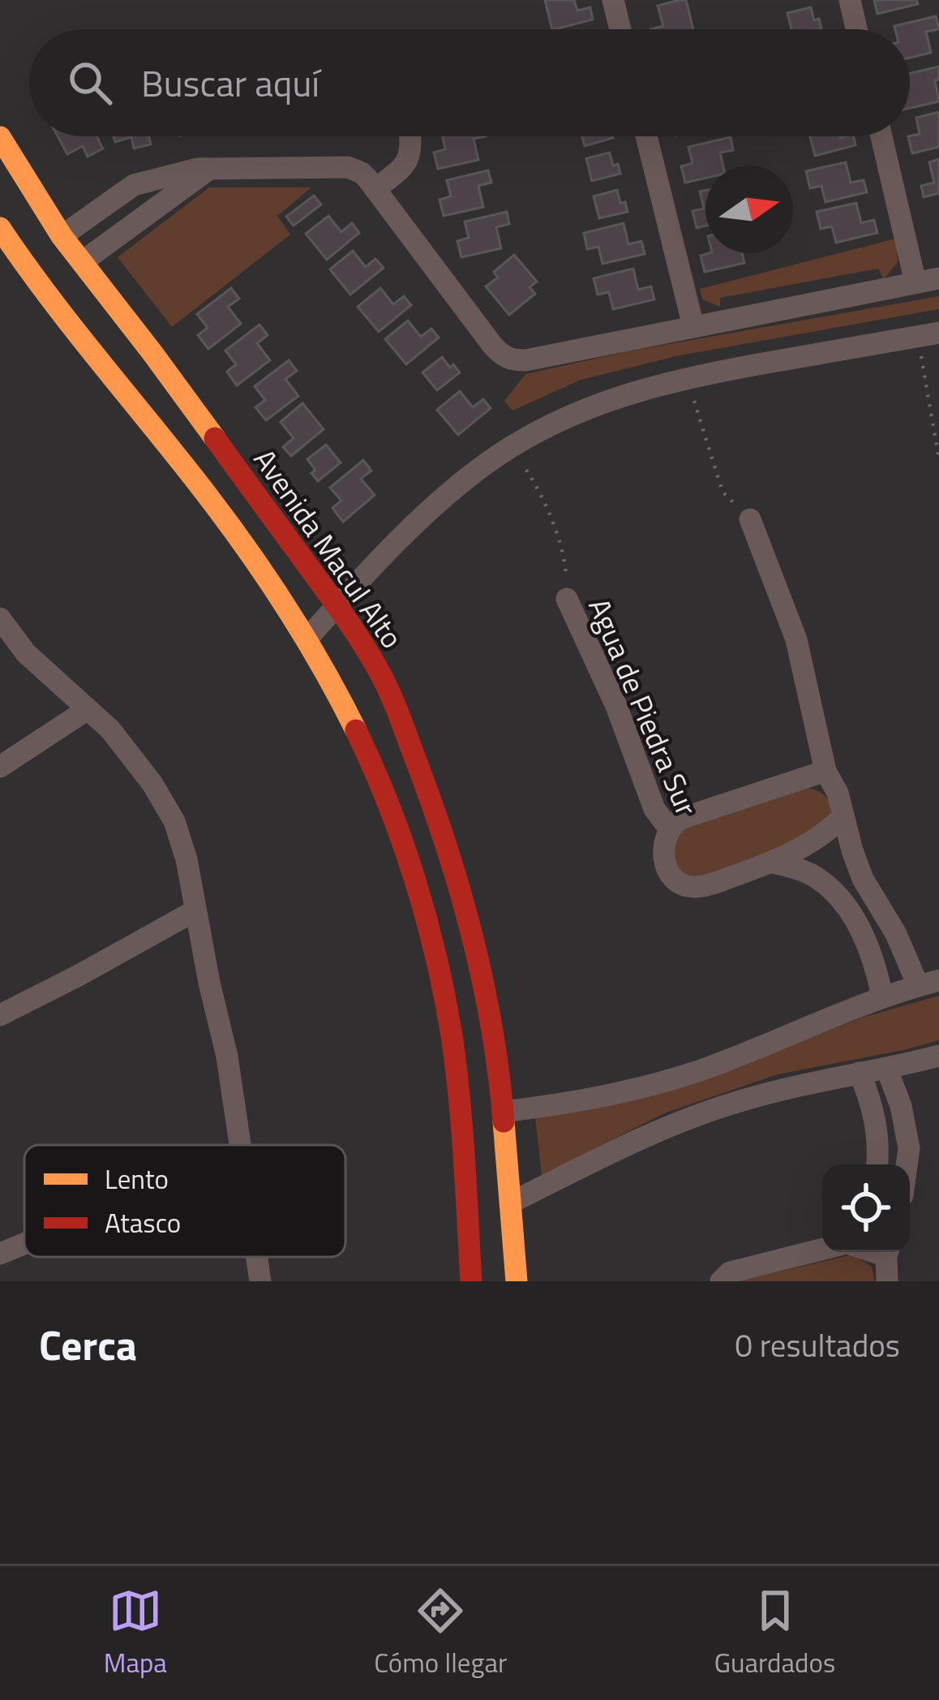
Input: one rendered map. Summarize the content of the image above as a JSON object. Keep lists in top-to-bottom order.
{
  "streets": {
    "street": ["Avenida Macul Alto", "Agua de Piedra Sur"]
  },
  "legend": ["Lento", "Atasco"],
  "north": "right",
  "page": {
    "search": "Buscar aquí",
    "heading": ["Cerca", "0 resultados"],
    "nav": ["Mapa", "Cómo llegar", "Guardados"]
  }
}
